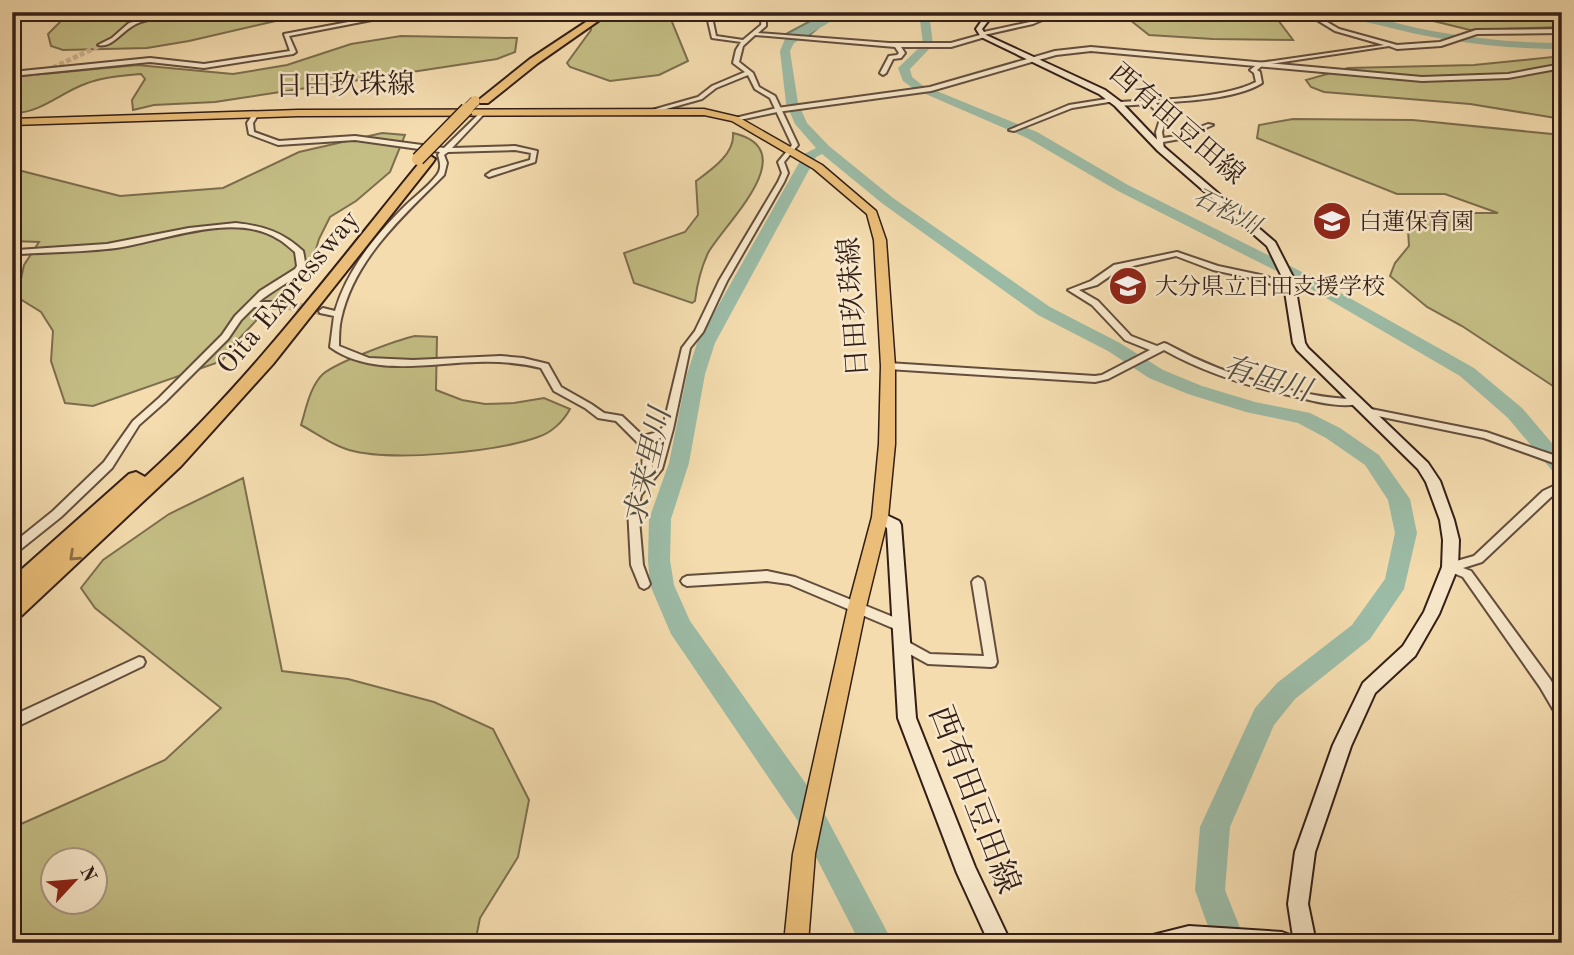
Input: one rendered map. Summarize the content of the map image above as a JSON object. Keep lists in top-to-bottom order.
{
  "streets": {
    "highway": ["Oita Expressway"],
    "main road": ["日田玖珠線", "西有田豆田線"]
  },
  "crossings": [
    ["日田玖珠線", "西有田豆田線"],
    ["日田玖珠線", "Oita Expressway"]
  ],
  "water": ["石松川", "有田川", "求来里川"],
  "places": {
    "school or university": ["白蓮保育園", "大分県立日田支援学校"]
  },
  "north": "top right"
}
